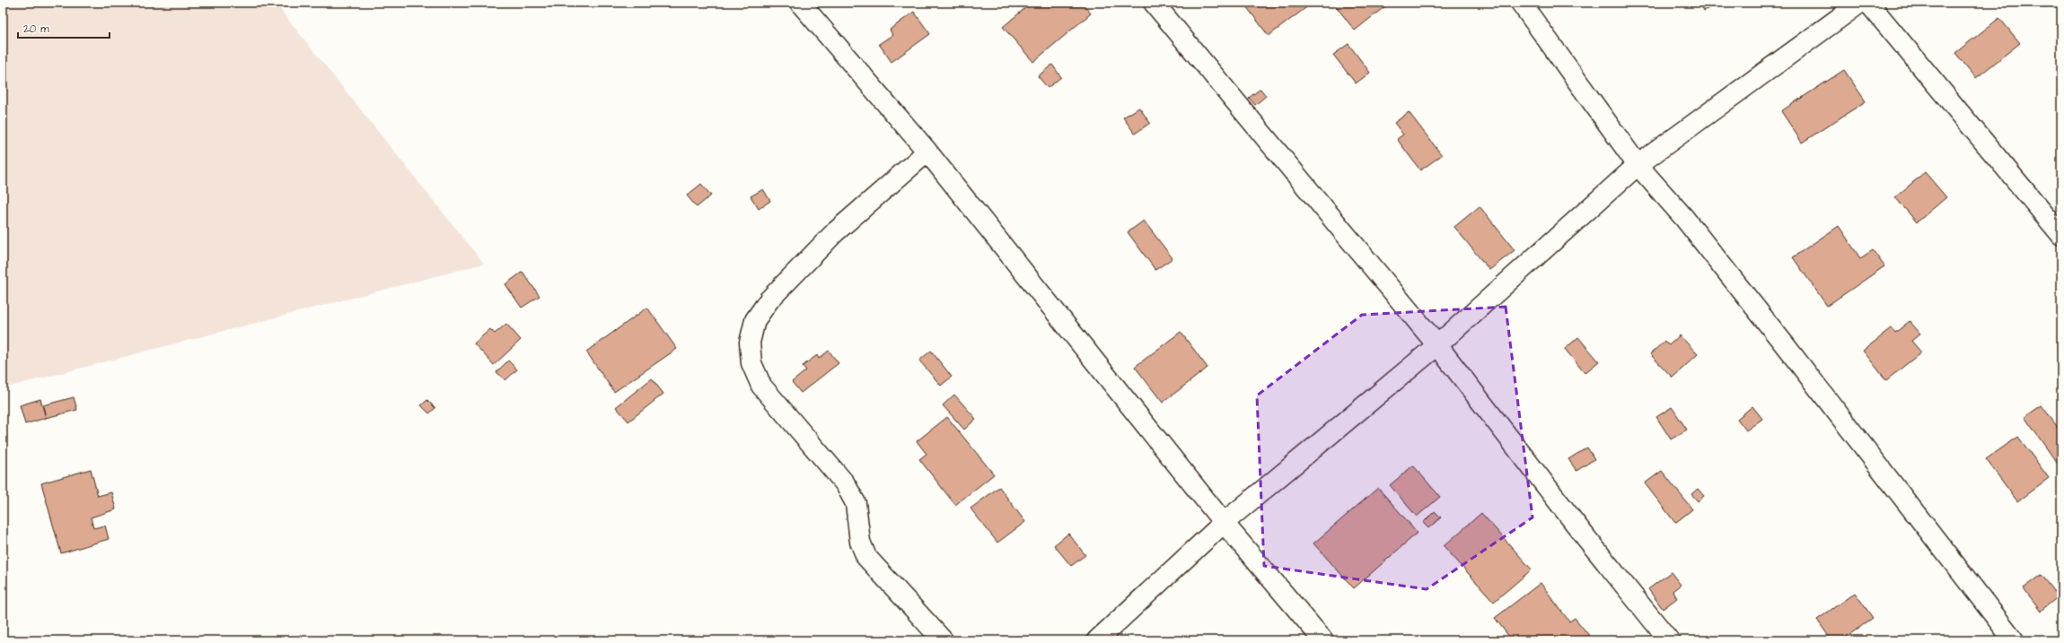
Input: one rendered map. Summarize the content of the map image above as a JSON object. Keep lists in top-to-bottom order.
{
  "scale_bar": "20 m"
}
